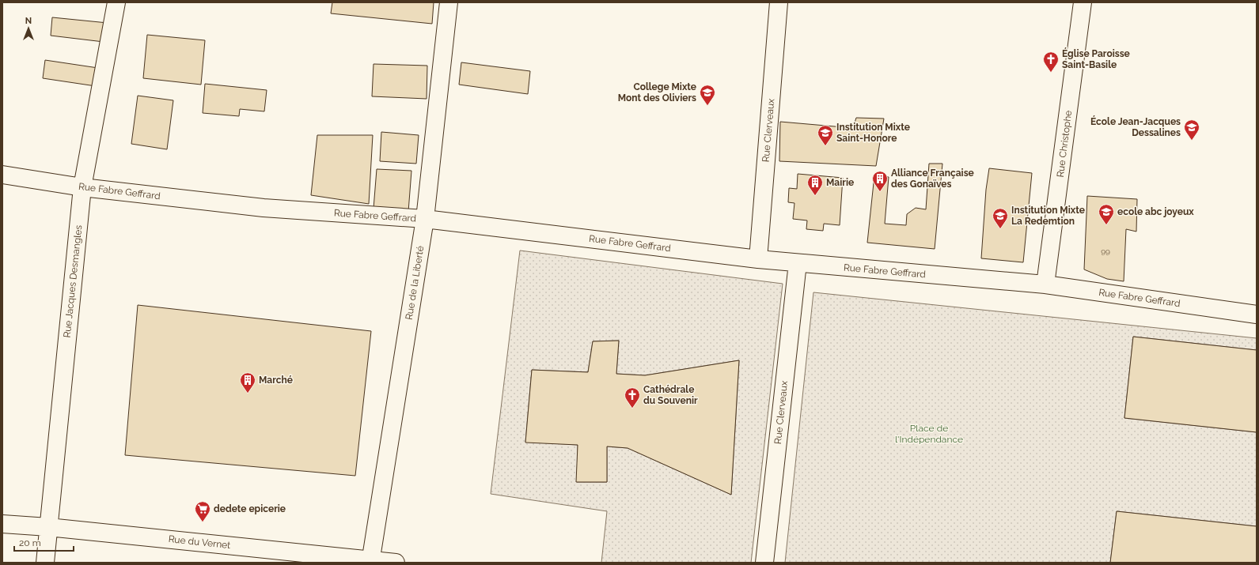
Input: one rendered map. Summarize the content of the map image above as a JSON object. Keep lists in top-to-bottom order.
{
  "streets": {
    "street": [
      "Rue Clerveaux",
      "Rue Christophe",
      "Rue Fabre Geffrard",
      "Rue Jacques Desmangles",
      "Rue de la Liberté",
      "Rue du Vernet"
    ]
  },
  "crossings": [
    ["Rue Clerveaux", "Rue Fabre Geffrard"],
    ["Rue Christophe", "Rue Fabre Geffrard"],
    ["Rue Fabre Geffrard", "Rue Jacques Desmangles"],
    ["Rue Fabre Geffrard", "Rue de la Liberté"],
    ["Rue Jacques Desmangles", "Rue du Vernet"],
    ["Rue de la Liberté", "Rue du Vernet"]
  ],
  "parks": ["Place de l'Indépendance"],
  "places": {
    "church": ["Église Paroisse Saint-Basile", "Cathédrale du Souvenir"],
    "school or university": [
      "College Mixte Mont des Oliviers",
      "École Jean-Jacques Dessalines",
      "Institution Mixte Saint-Honore",
      "ecole abc joyeux",
      "Institution Mixte La Redemtion"
    ],
    "building": ["Alliance Française des Gonaïves", "Mairie", "Marché"],
    "supermarket": ["dedete epicerie"]
  },
  "house_numbers": ["99"],
  "scale_bar": "20 m",
  "north": "top"
}
